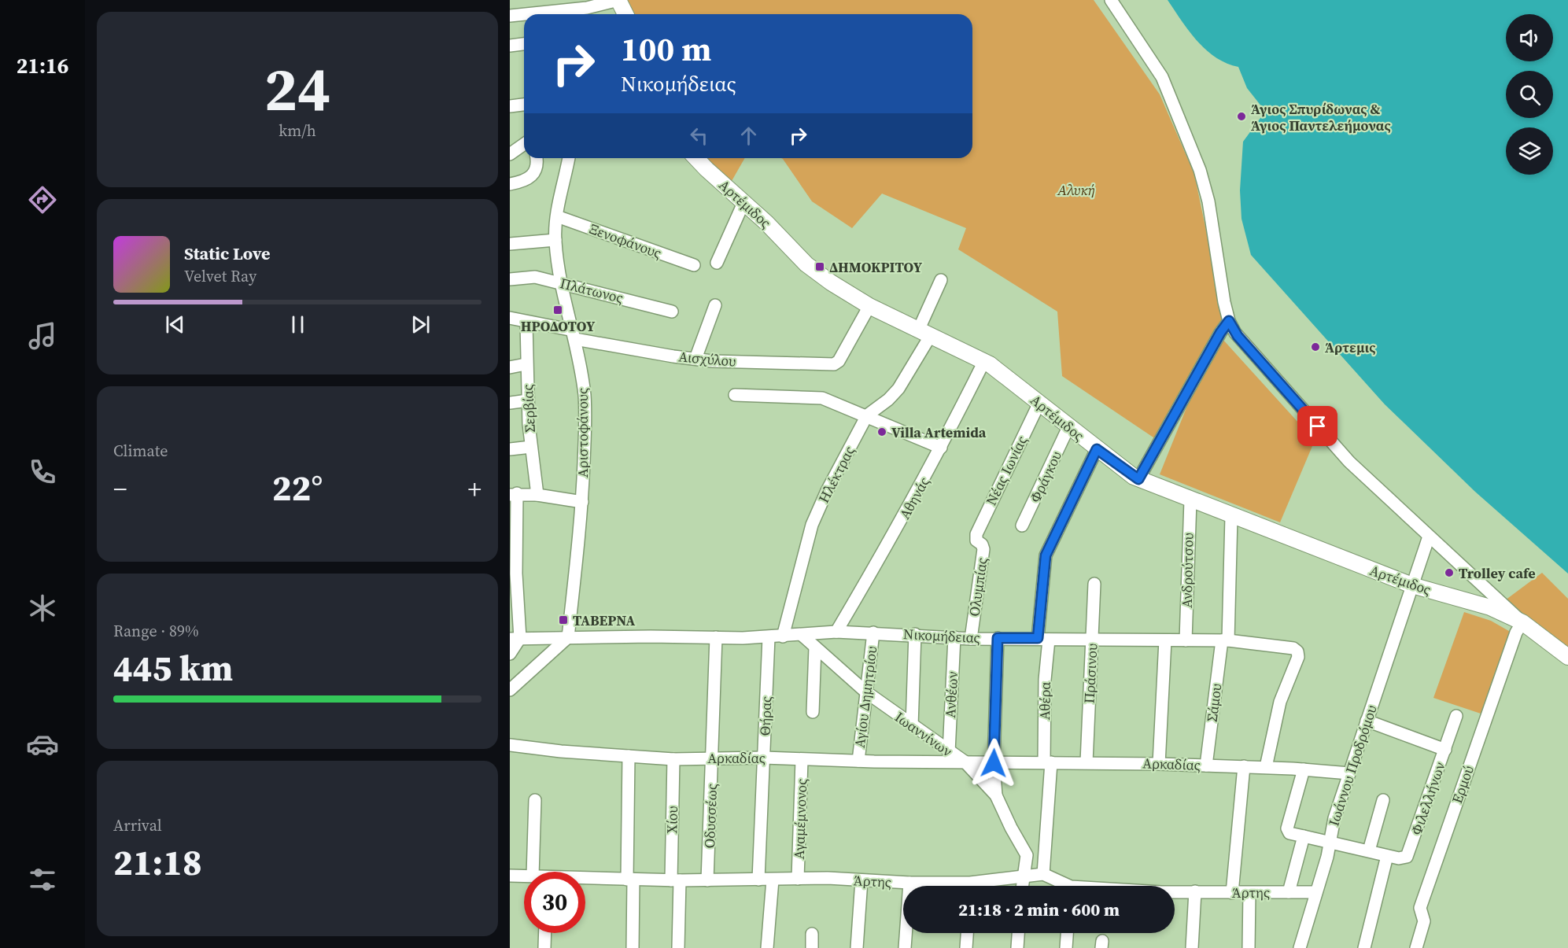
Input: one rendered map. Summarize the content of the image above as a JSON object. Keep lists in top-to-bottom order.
{
  "streets": {
    "main road": ["Αρτέμιδος"],
    "street": [
      "Ξενοφάνους",
      "Πλάτωνος",
      "Αισχύλου",
      "Σερβίας",
      "Αριστοφάνους",
      "Νέας Ιωνίας",
      "Ηλέκτρας",
      "Φράγκου",
      "Αθηνάς",
      "Ανδρούτσου",
      "Ολυμπίας",
      "Νικομήδειας",
      "Πράσινου",
      "Ανθέων",
      "Αγίου Δημητρίου",
      "Αθέρα",
      "Σάμου",
      "Θήρας",
      "Ιωαννίνων",
      "Αρκαδίας",
      "Ιωάννου Προδρόμου",
      "Ερμού",
      "Φιλελλήνων",
      "Οδυσσέως",
      "Αγαμέμνονος",
      "Χίου",
      "Άρτης"
    ]
  },
  "crossings": [
    ["Αρτέμιδος", "Αισχύλου"],
    ["Αρτέμιδος", "Νέας Ιωνίας"],
    ["Αρτέμιδος", "Ηλέκτρας"],
    ["Αρτέμιδος", "Φράγκου"],
    ["Αρτέμιδος", "Αθηνάς"],
    ["Αρτέμιδος", "Ανδρούτσου"],
    ["Αρτέμιδος", "Αθέρα"],
    ["Αρτέμιδος", "Σάμου"],
    ["Αρτέμιδος", "Ιωάννου Προδρόμου"],
    ["Αρτέμιδος", "Ερμού"],
    ["Ξενοφάνους", "Αριστοφάνους"],
    ["Πλάτωνος", "Αριστοφάνους"],
    ["Αισχύλου", "Σερβίας"],
    ["Αισχύλου", "Αριστοφάνους"],
    ["Αριστοφάνους", "Νικομήδειας"],
    ["Νέας Ιωνίας", "Ολυμπίας"],
    ["Ηλέκτρας", "Νικομήδειας"],
    ["Αθηνάς", "Νικομήδειας"],
    ["Ανδρούτσου", "Νικομήδειας"],
    ["Ολυμπίας", "Νικομήδειας"],
    ["Νικομήδειας", "Πράσινου"],
    ["Νικομήδειας", "Ανθέων"],
    ["Νικομήδειας", "Αγίου Δημητρίου"],
    ["Νικομήδειας", "Αθέρα"],
    ["Νικομήδειας", "Σάμου"],
    ["Νικομήδειας", "Θήρας"],
    ["Νικομήδειας", "Ιωαννίνων"],
    ["Νικομήδειας", "Αρκαδίας"],
    ["Νικομήδειας", "Οδυσσέως"],
    ["Πράσινου", "Αρκαδίας"],
    ["Ανθέων", "Ιωαννίνων"],
    ["Αγίου Δημητρίου", "Ιωαννίνων"],
    ["Αγίου Δημητρίου", "Αρκαδίας"],
    ["Αθέρα", "Ιωαννίνων"],
    ["Αθέρα", "Αρκαδίας"],
    ["Αθέρα", "Άρτης"],
    ["Σάμου", "Αρκαδίας"],
    ["Θήρας", "Αρκαδίας"],
    ["Θήρας", "Άρτης"],
    ["Ιωαννίνων", "Αρκαδίας"],
    ["Ιωαννίνων", "Άρτης"],
    ["Αρκαδίας", "Ιωάννου Προδρόμου"],
    ["Αρκαδίας", "Οδυσσέως"],
    ["Αρκαδίας", "Αγαμέμνονος"],
    ["Αρκαδίας", "Χίου"],
    ["Ιωάννου Προδρόμου", "Φιλελλήνων"],
    ["Ιωάννου Προδρόμου", "Άρτης"],
    ["Οδυσσέως", "Άρτης"],
    ["Αγαμέμνονος", "Άρτης"],
    ["Χίου", "Άρτης"]
  ],
  "parks": ["Αλυκή"],
  "places": {
    "other": [
      "Άγιος Σπυρίδωνας & Άγιος Παντελεήμονας",
      "Άρτεμις",
      "Villa Artemida",
      "Trolley cafe"
    ],
    "transit": ["ΔΗΜΟΚΡΙΤΟΥ", "ΗΡΟΔΟΤΟΥ", "ΤΑΒΕΡΝΑ"]
  },
  "page": {
    "tabs": "21:16",
    "tile": [
      ["24", "km/h"],
      "Climate",
      ["Range · 89%", "445 km"],
      ["Arrival", "21:18"]
    ],
    "turn": ["100 m", "Νικομήδειας"],
    "song": ["Static Love", "Velvet Ray"],
    "heat": ["−", "22°", "+"],
    "limit": "30",
    "trip": "21:18 · 2 min · 600 m"
  }
}
